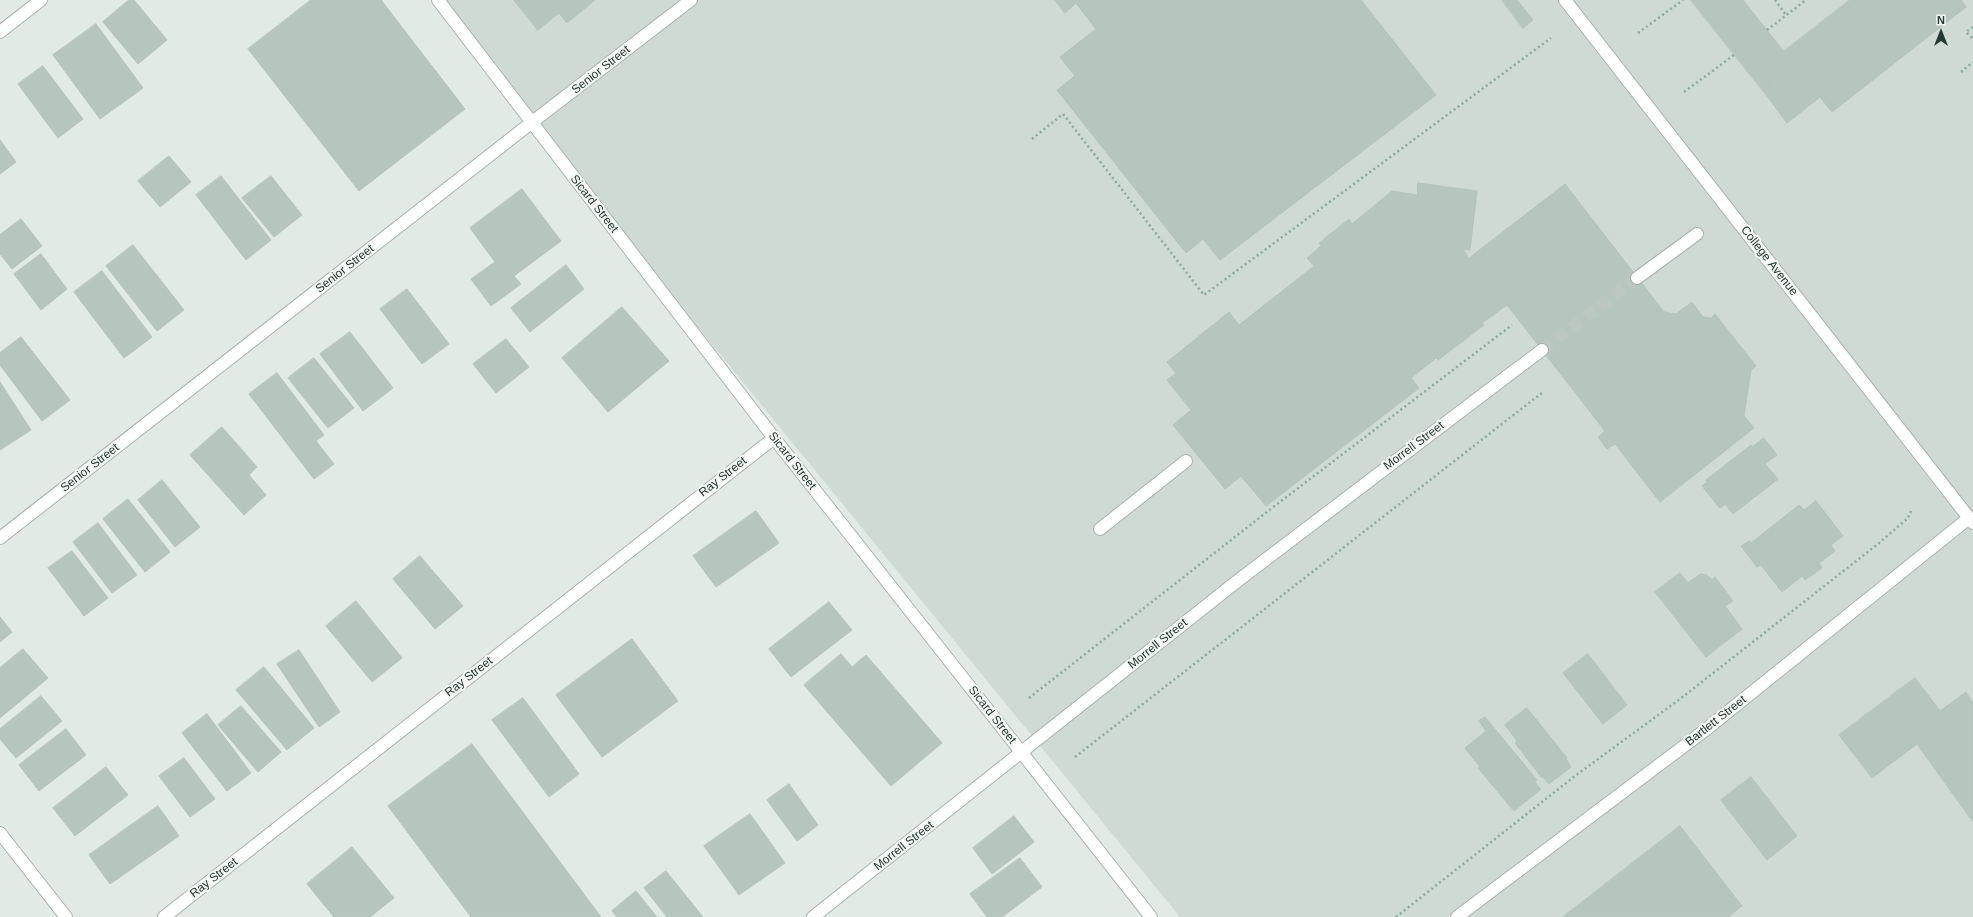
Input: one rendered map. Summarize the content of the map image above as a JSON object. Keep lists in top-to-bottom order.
{
  "streets": {
    "street": [
      "Senior Street",
      "Sicard Street",
      "College Avenue",
      "Morrell Street",
      "Ray Street",
      "Bartlett Street"
    ]
  },
  "crossings": [
    ["Senior Street", "Sicard Street"],
    ["Sicard Street", "Morrell Street"],
    ["Sicard Street", "Ray Street"],
    ["College Avenue", "Bartlett Street"]
  ],
  "north": "top"
}
